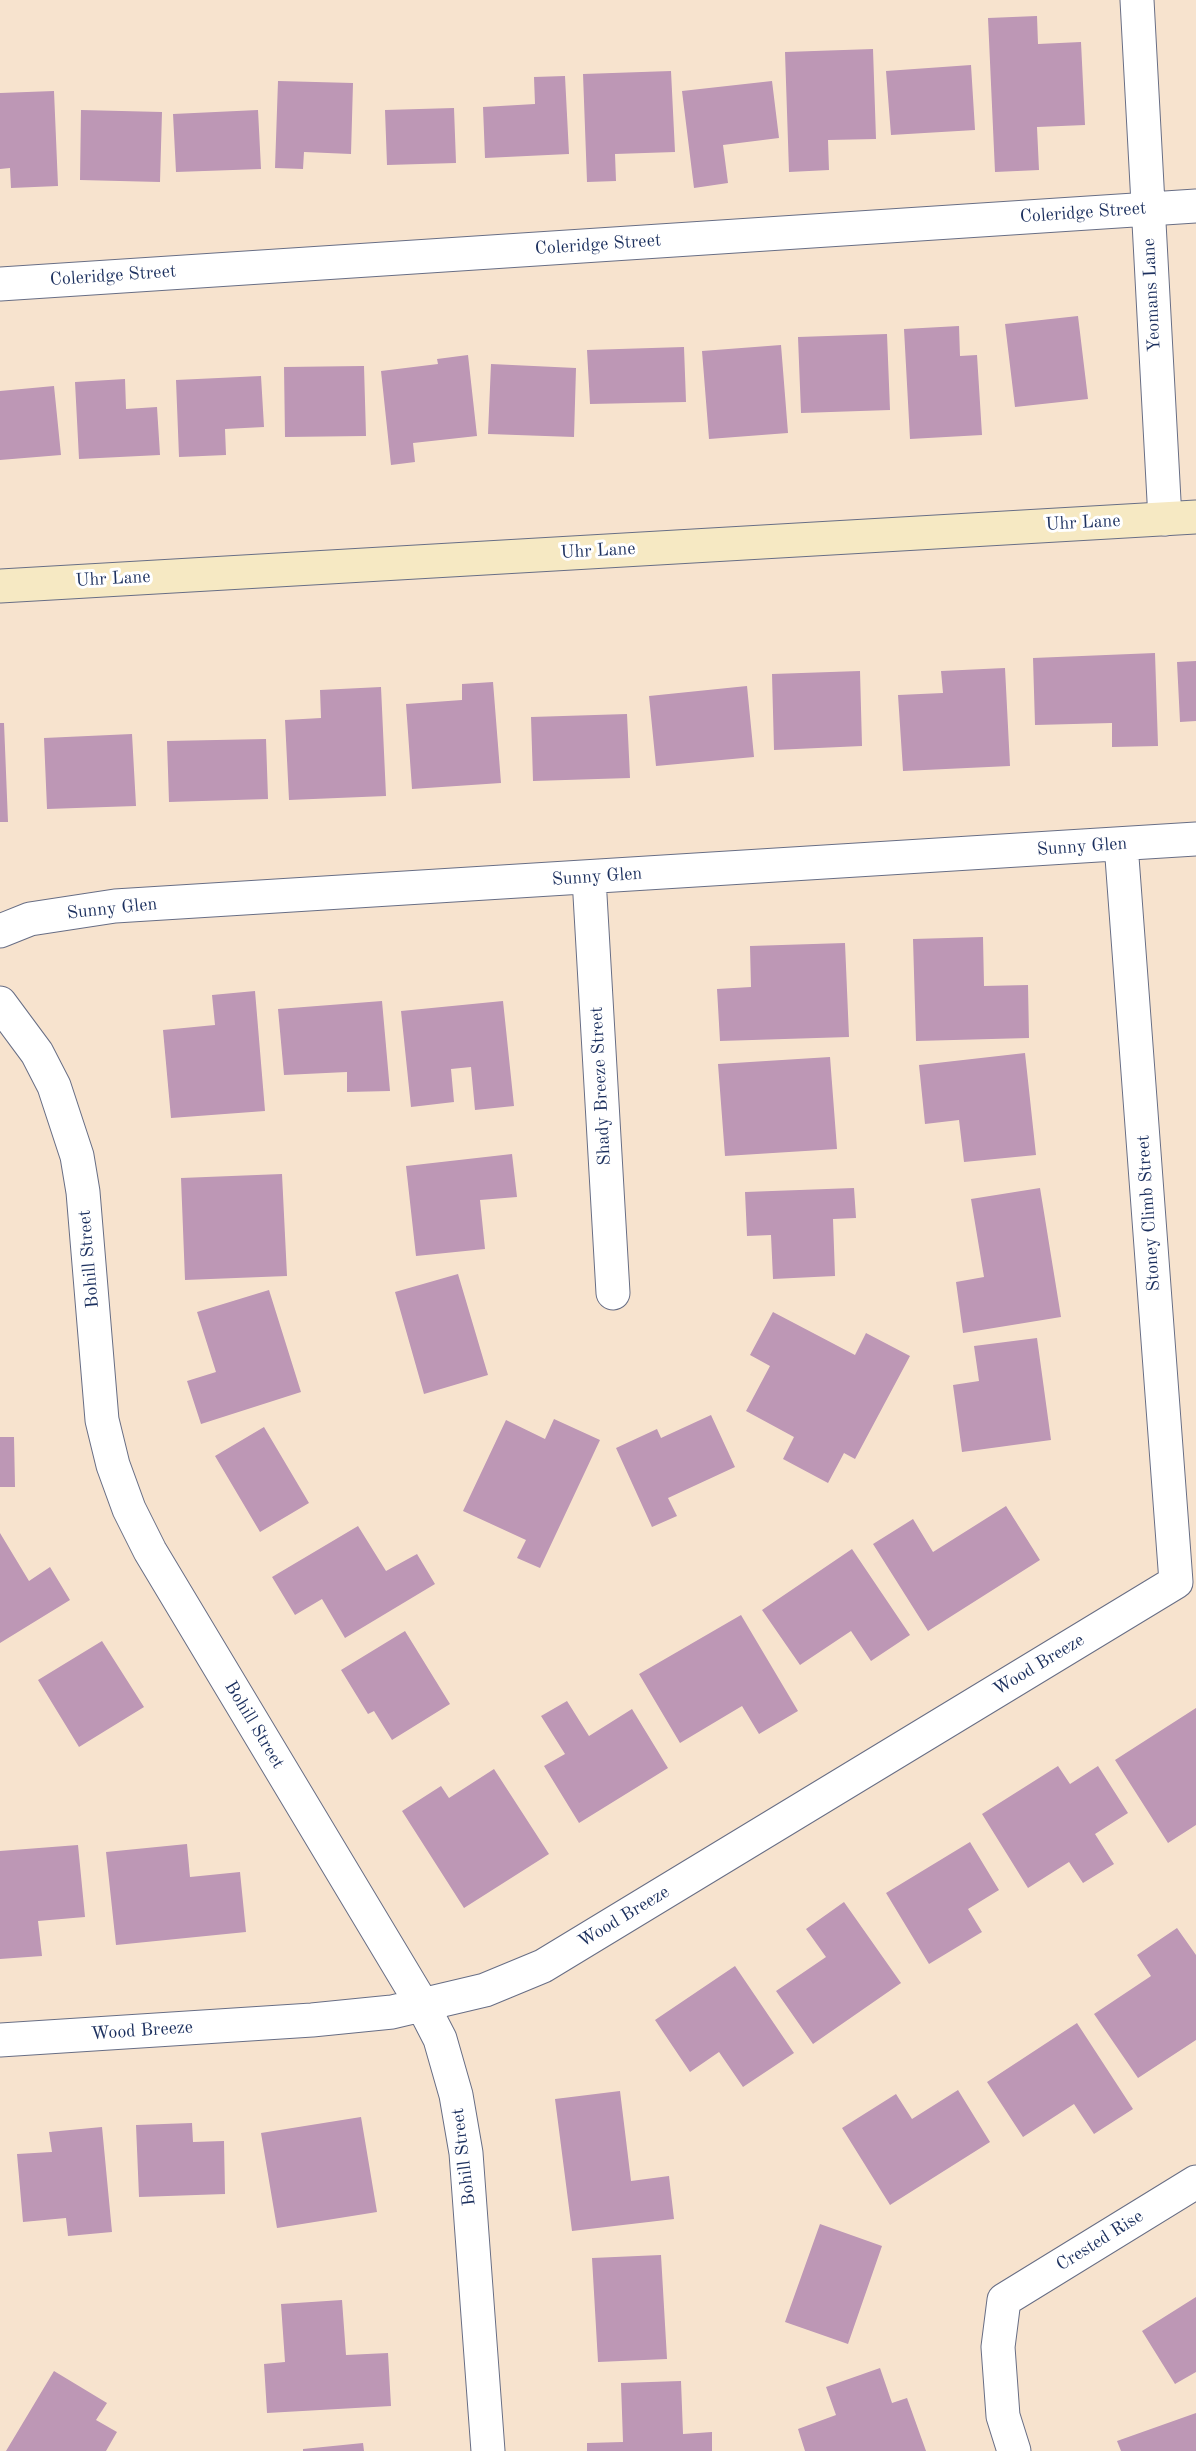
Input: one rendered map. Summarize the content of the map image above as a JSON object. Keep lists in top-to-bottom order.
{
  "streets": {
    "street": [
      "Coleridge Street",
      "Yeomans Lane",
      "Uhr Lane",
      "Sunny Glen",
      "Shady Breeze Street",
      "Stoney Climb Street",
      "Bohill Street",
      "Wood Breeze",
      "Crested Rise"
    ]
  },
  "crossings": [
    ["Coleridge Street", "Yeomans Lane"],
    ["Yeomans Lane", "Uhr Lane"],
    ["Sunny Glen", "Shady Breeze Street"],
    ["Sunny Glen", "Stoney Climb Street"],
    ["Stoney Climb Street", "Wood Breeze"],
    ["Bohill Street", "Wood Breeze"]
  ]
}
